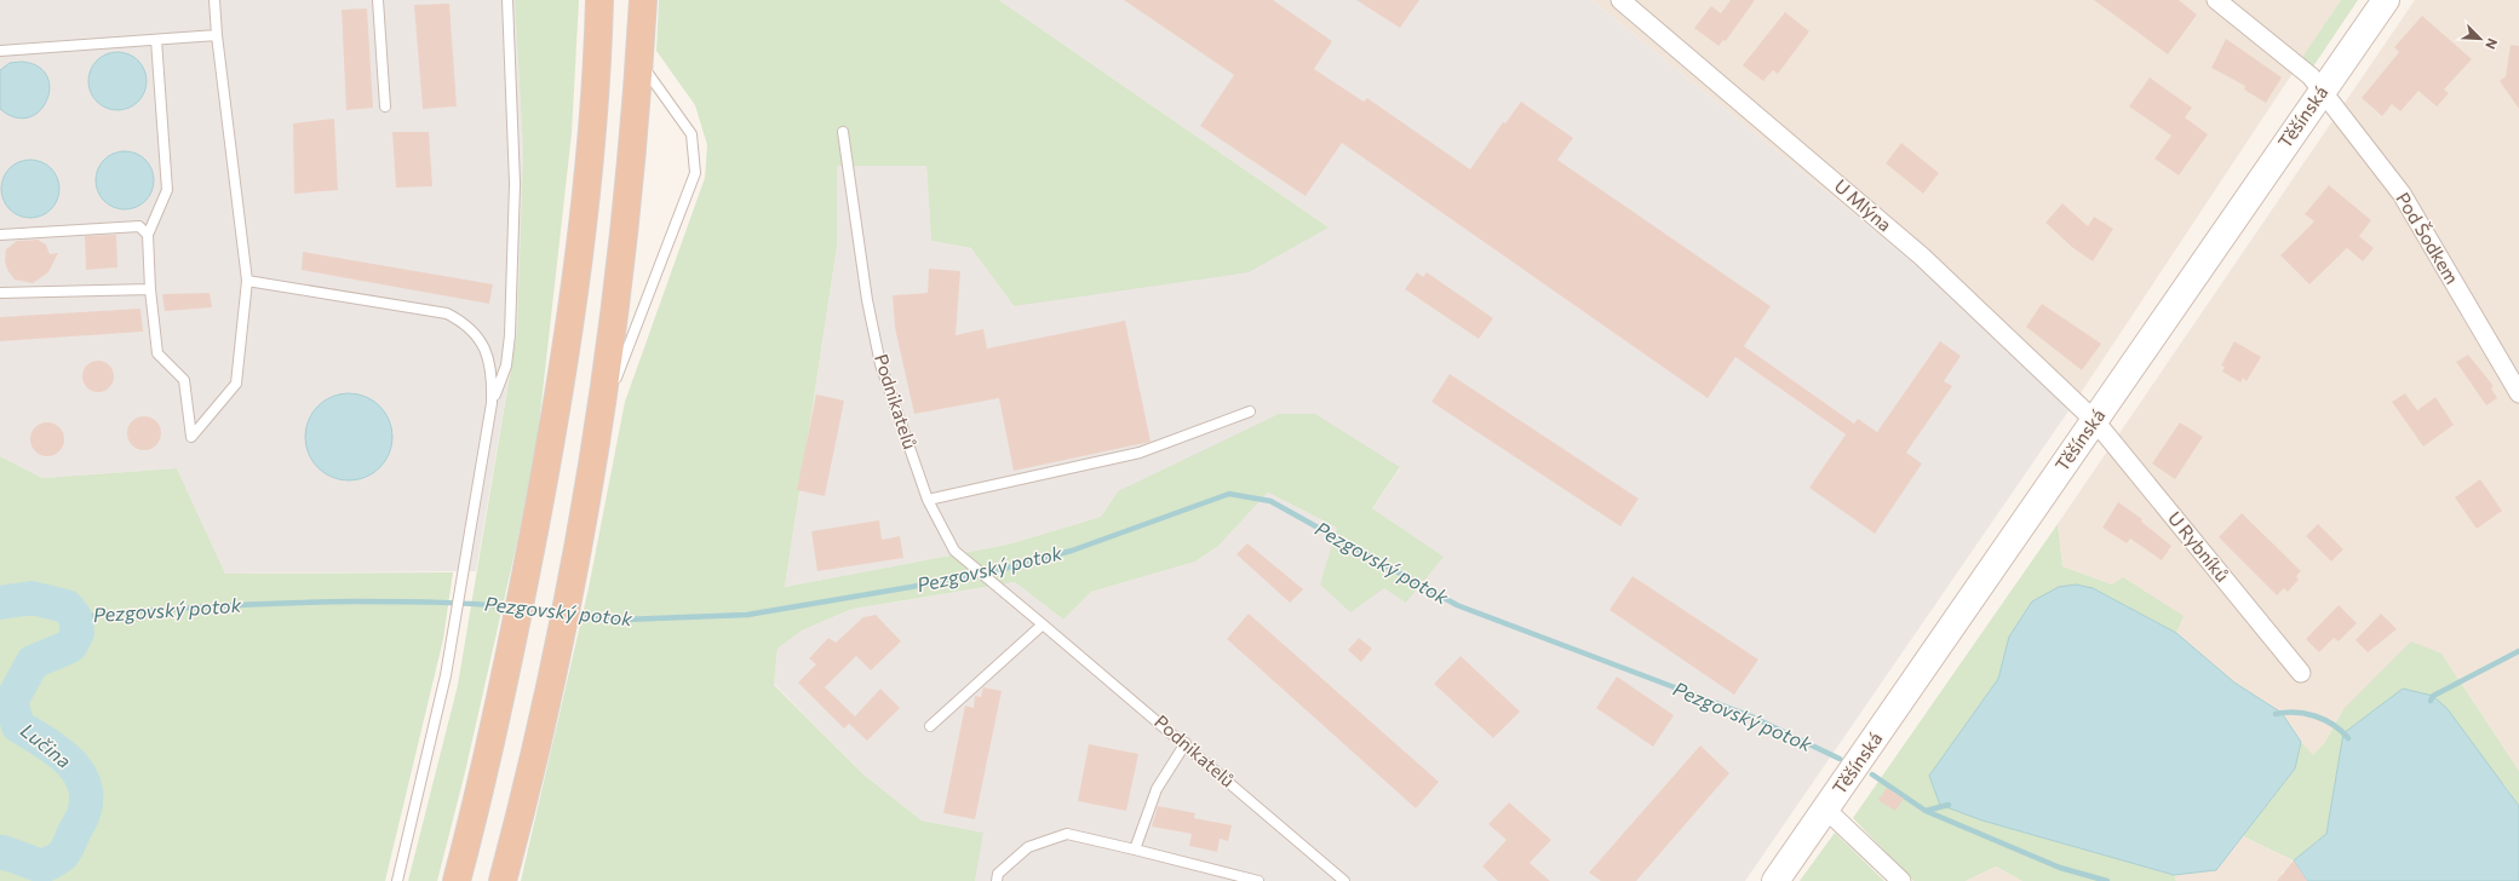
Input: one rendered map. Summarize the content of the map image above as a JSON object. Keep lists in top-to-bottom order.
{
  "streets": {
    "main road": ["Těšínská"],
    "street": ["U Mlýna", "Pod Šodkem", "U Rybníků"],
    "lane": ["Podnikatelů"]
  },
  "crossings": [
    ["Těšínská", "U Mlýna"],
    ["Těšínská", "Pod Šodkem"],
    ["Těšínská", "U Rybníků"],
    ["U Mlýna", "U Rybníků"]
  ],
  "water": ["Pezgovský potok", "Lučina"],
  "north": "bottom right"
}
